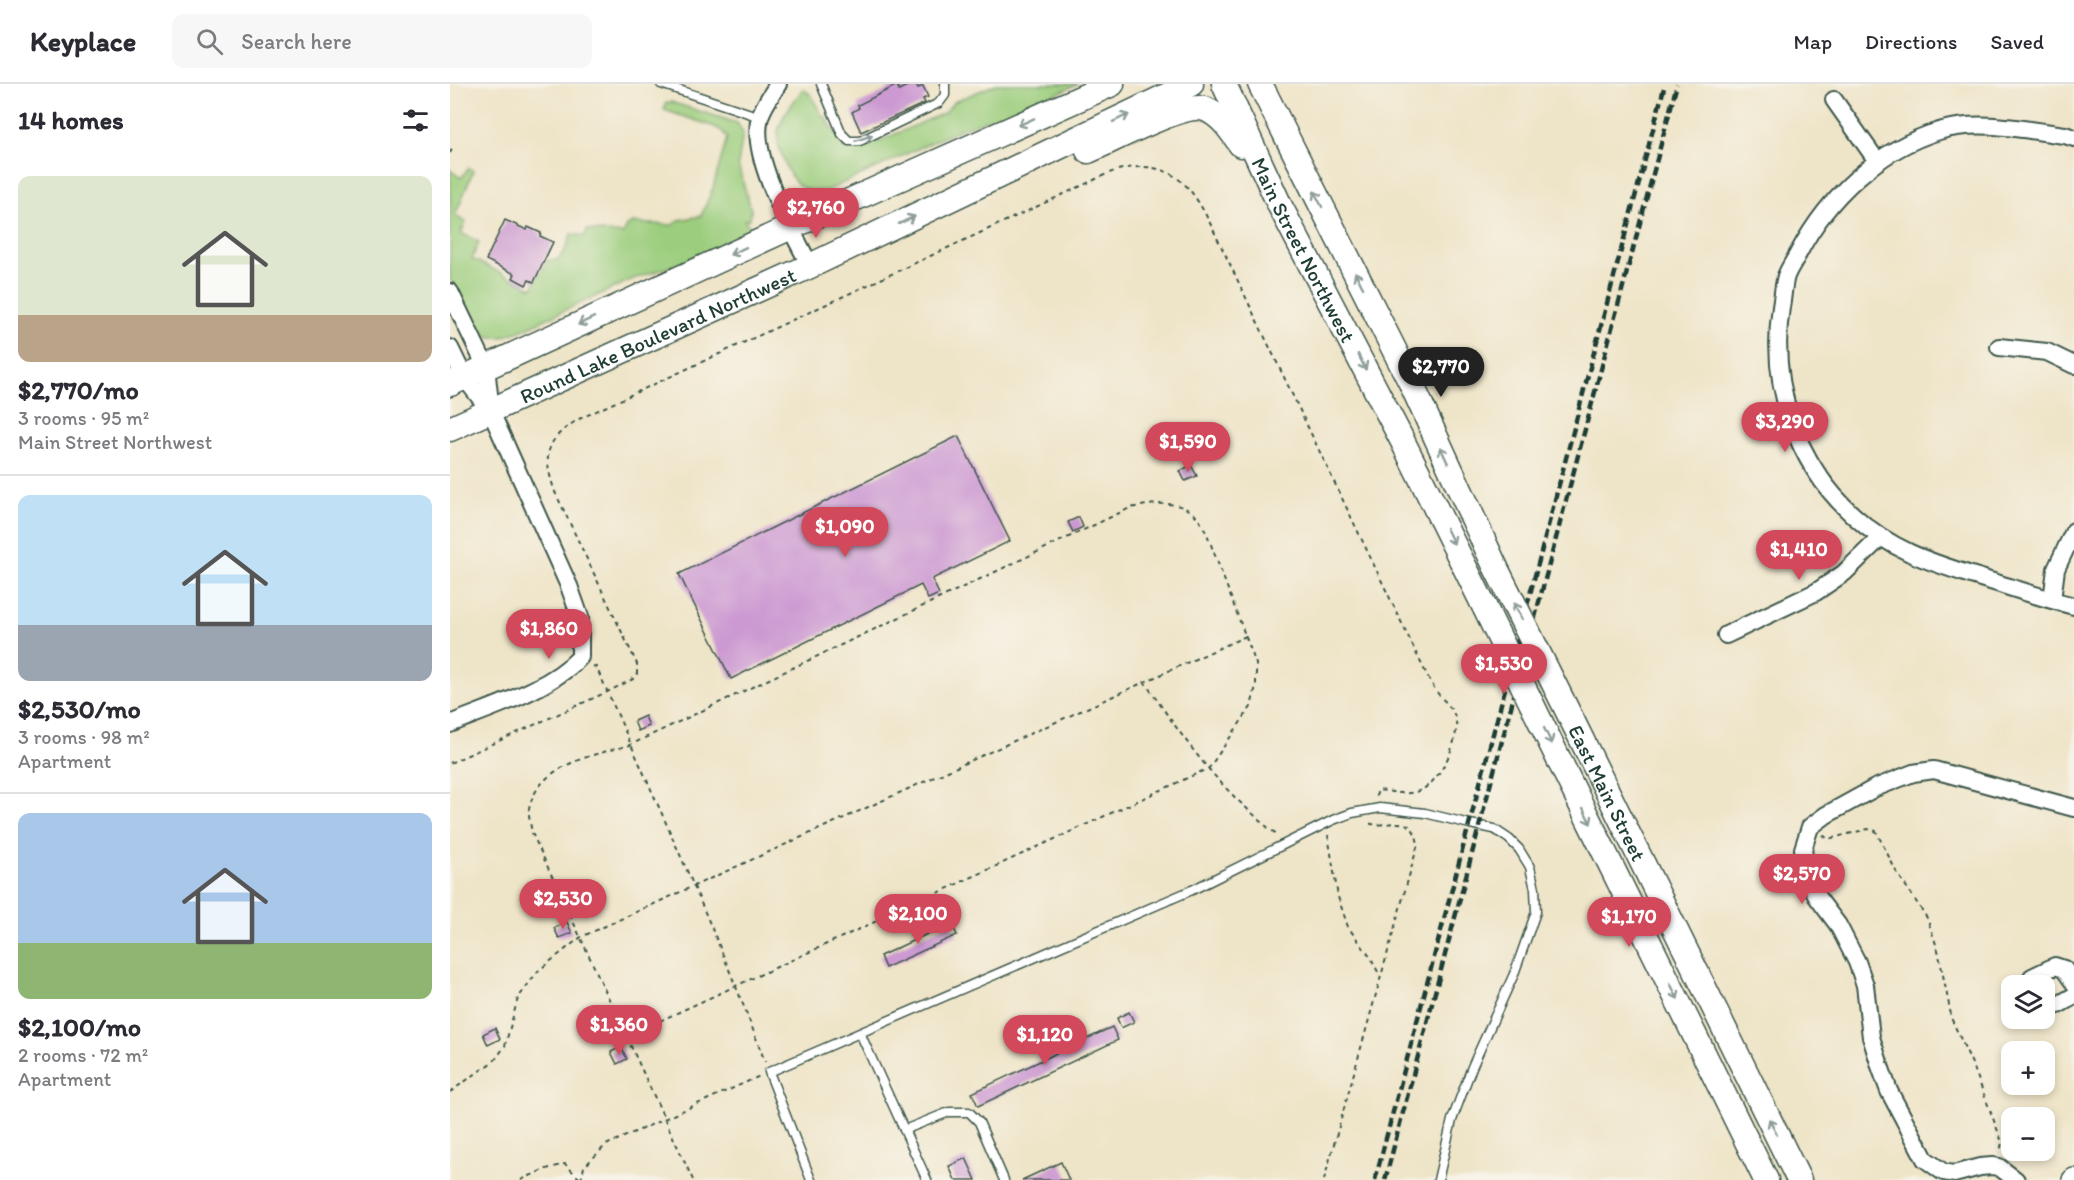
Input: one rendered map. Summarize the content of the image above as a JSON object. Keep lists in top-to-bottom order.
{
  "streets": {
    "main road": ["Main Street Northwest", "Round Lake Boulevard Northwest", "East Main Street"]
  },
  "crossings": [
    ["Main Street Northwest", "East Main Street"]
  ],
  "page": {
    "header": "Keyplace",
    "search": "Search here",
    "nav": ["Map", "Directions", "Saved"],
    "heading": "14 homes",
    "list": [
      {
        "name": "$2,770/mo",
        "note": "3 rooms · 95 m² · Main Street Northwest"
      },
      {
        "name": "$2,530/mo",
        "note": "3 rooms · 98 m² · Apartment"
      },
      {
        "name": "$2,100/mo",
        "note": "2 rooms · 72 m² · Apartment"
      }
    ],
    "price": [
      "$2,760",
      "$2,770",
      "$3,290",
      "$1,590",
      "$1,090",
      "$1,410",
      "$1,860",
      "$1,530",
      "$2,570",
      "$2,530",
      "$2,100",
      "$1,170",
      "$1,360",
      "$1,120"
    ],
    "map_buttons": ["+", "−"]
  }
}
